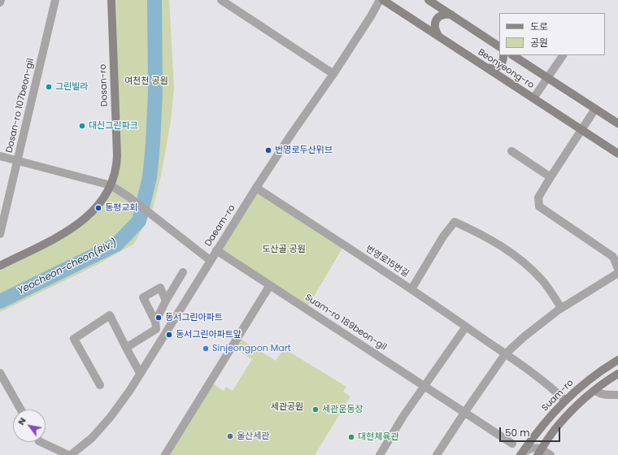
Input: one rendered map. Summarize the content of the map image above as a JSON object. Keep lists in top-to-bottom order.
{
  "streets": {
    "main road": ["Beonyeong-ro", "Dosan-ro", "Suam-ro"],
    "street": [
      "Dosan-ro 107beon-gil",
      "Daeam-ro",
      "번영로15번길",
      "Suam-ro 189beon-gil"
    ]
  },
  "crossings": [
    ["Daeam-ro", "번영로15번길"],
    ["Daeam-ro", "Suam-ro 189beon-gil"],
    ["번영로15번길", "Suam-ro"]
  ],
  "water": ["Yeocheon-cheon(Riv.)"],
  "parks": ["여천천 공원", "도산골 공원", "세관공원"],
  "places": [
    "그린빌라",
    "대신그린파크",
    "번영로두산위브",
    "동평교회",
    "동서그린아파트",
    "동서그린아파트앞",
    "Sinjeongpon Mart",
    "세관운동장",
    "울산세관",
    "대현체육관"
  ],
  "legend": ["도로", "공원"],
  "scale_bar": "50 m",
  "north": "top left"
}
